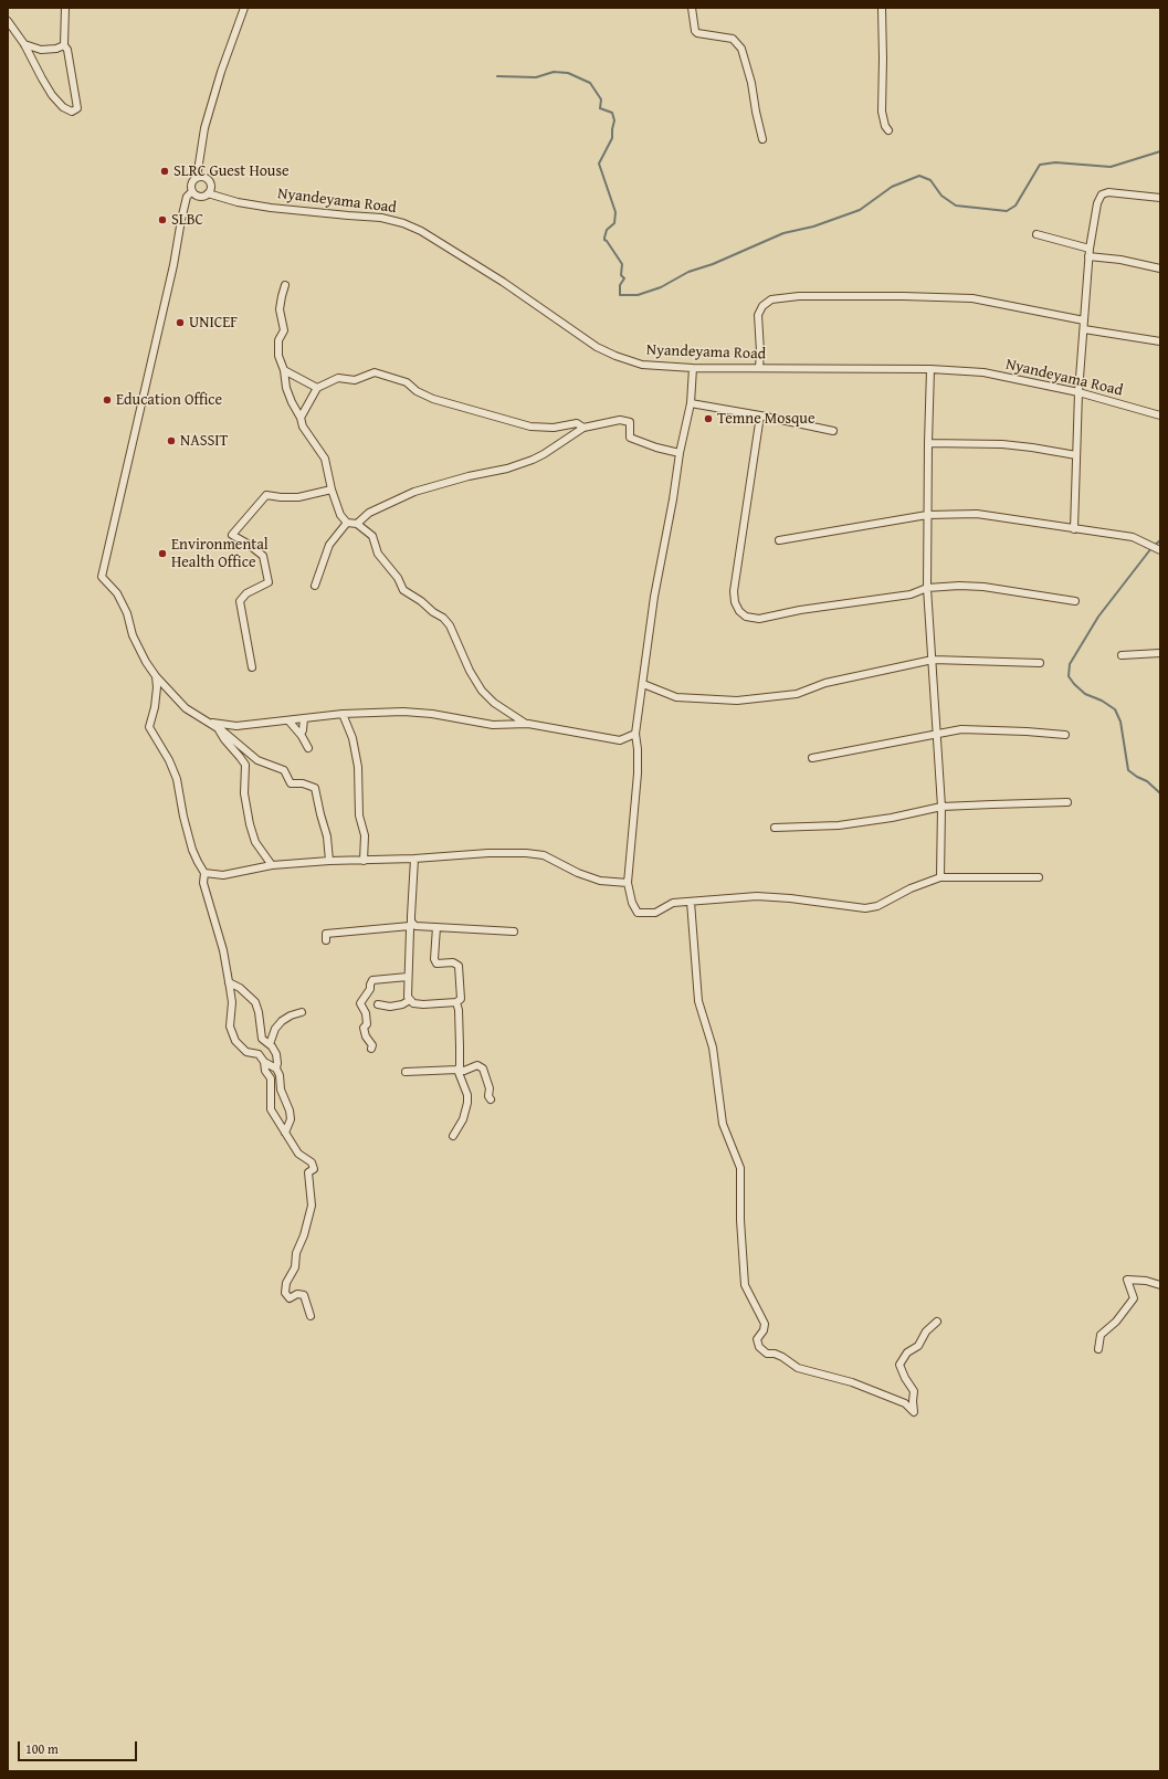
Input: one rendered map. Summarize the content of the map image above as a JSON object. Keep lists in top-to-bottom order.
{
  "streets": {
    "street": ["Nyandeyama Road"]
  },
  "places": [
    "SLRC Guest House",
    "SLBC",
    "UNICEF",
    "Education Office",
    "Temne Mosque",
    "NASSIT",
    "Environmental Health Office"
  ],
  "scale_bar": "100 m"
}
